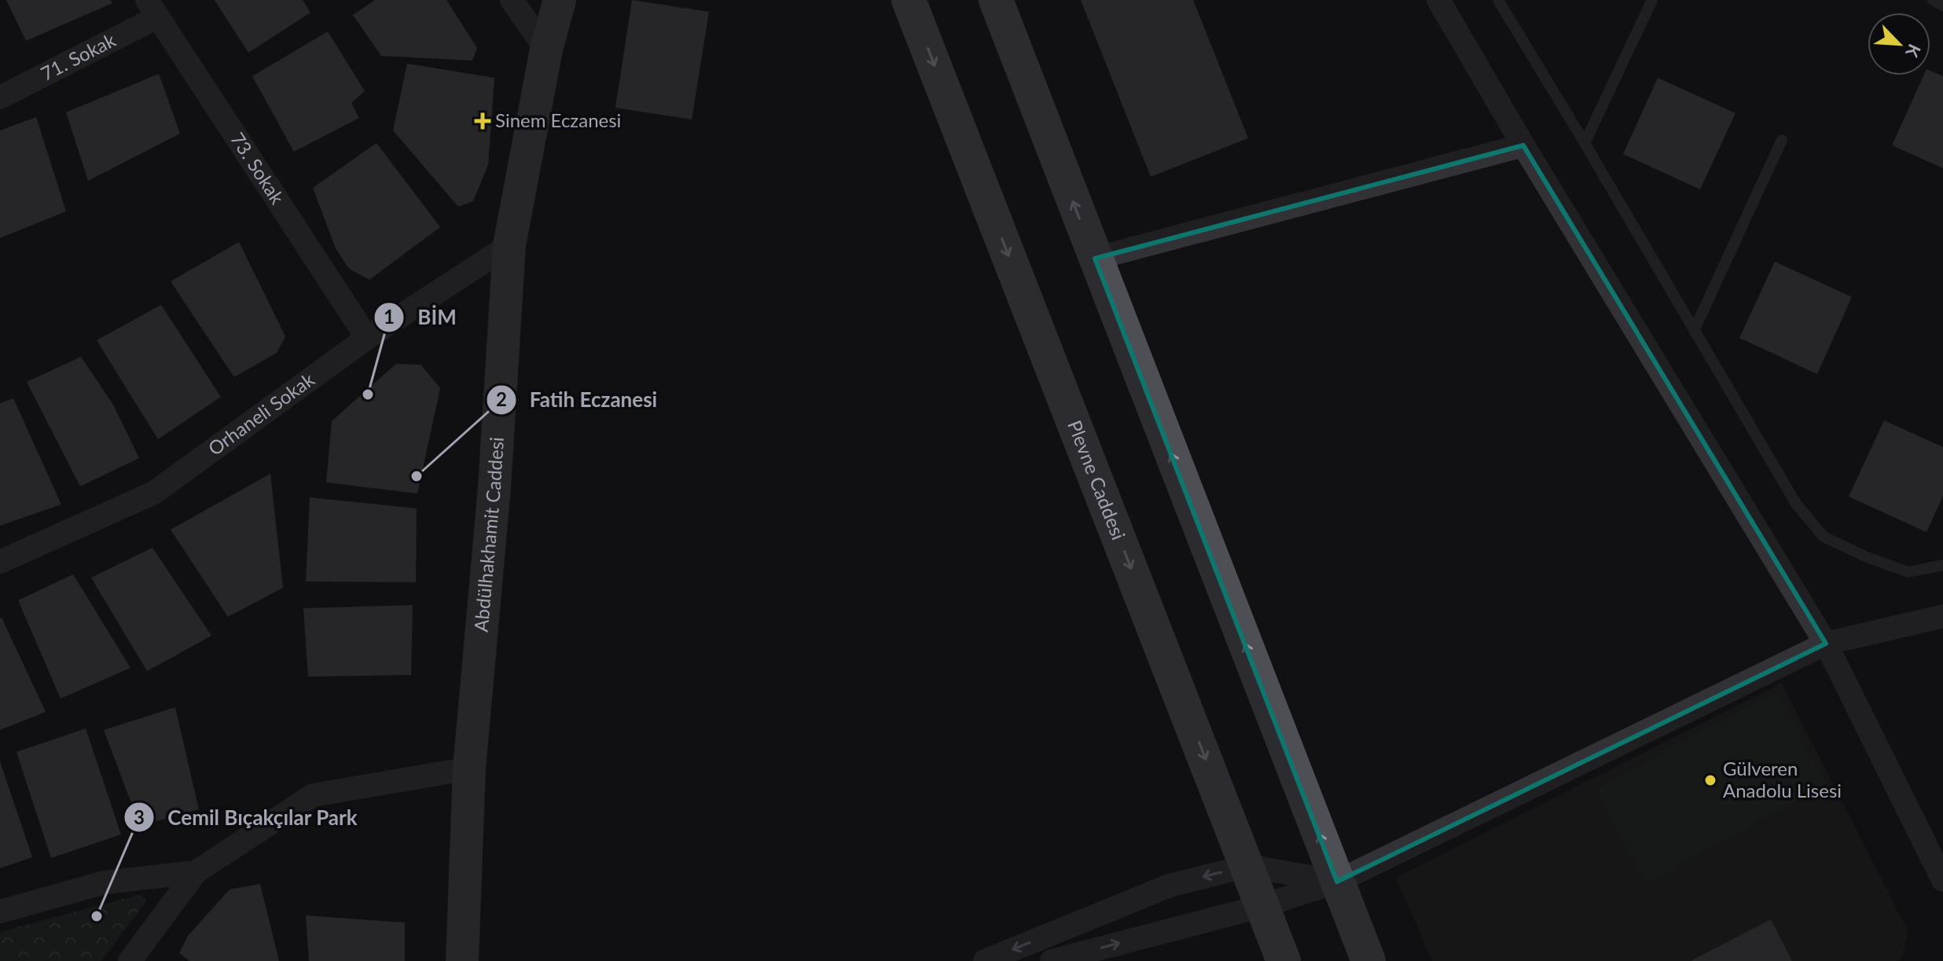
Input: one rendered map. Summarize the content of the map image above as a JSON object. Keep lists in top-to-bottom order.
{
  "streets": {
    "main road": ["Plevne Caddesi", "Abdülhakhamit Caddesi"],
    "street": ["71. Sokak", "73. Sokak", "Orhaneli Sokak"]
  },
  "crossings": [
    ["71. Sokak", "73. Sokak"],
    ["73. Sokak", "Orhaneli Sokak"],
    ["Orhaneli Sokak", "Abdülhakhamit Caddesi"]
  ],
  "places": {
    "health": ["Sinem Eczanesi"],
    "other": [
      "BİM",
      "Fatih Eczanesi",
      "Gülveren Anadolu Lisesi",
      "Cemil Bıçakçılar Park"
    ]
  },
  "north": "bottom right"
}
